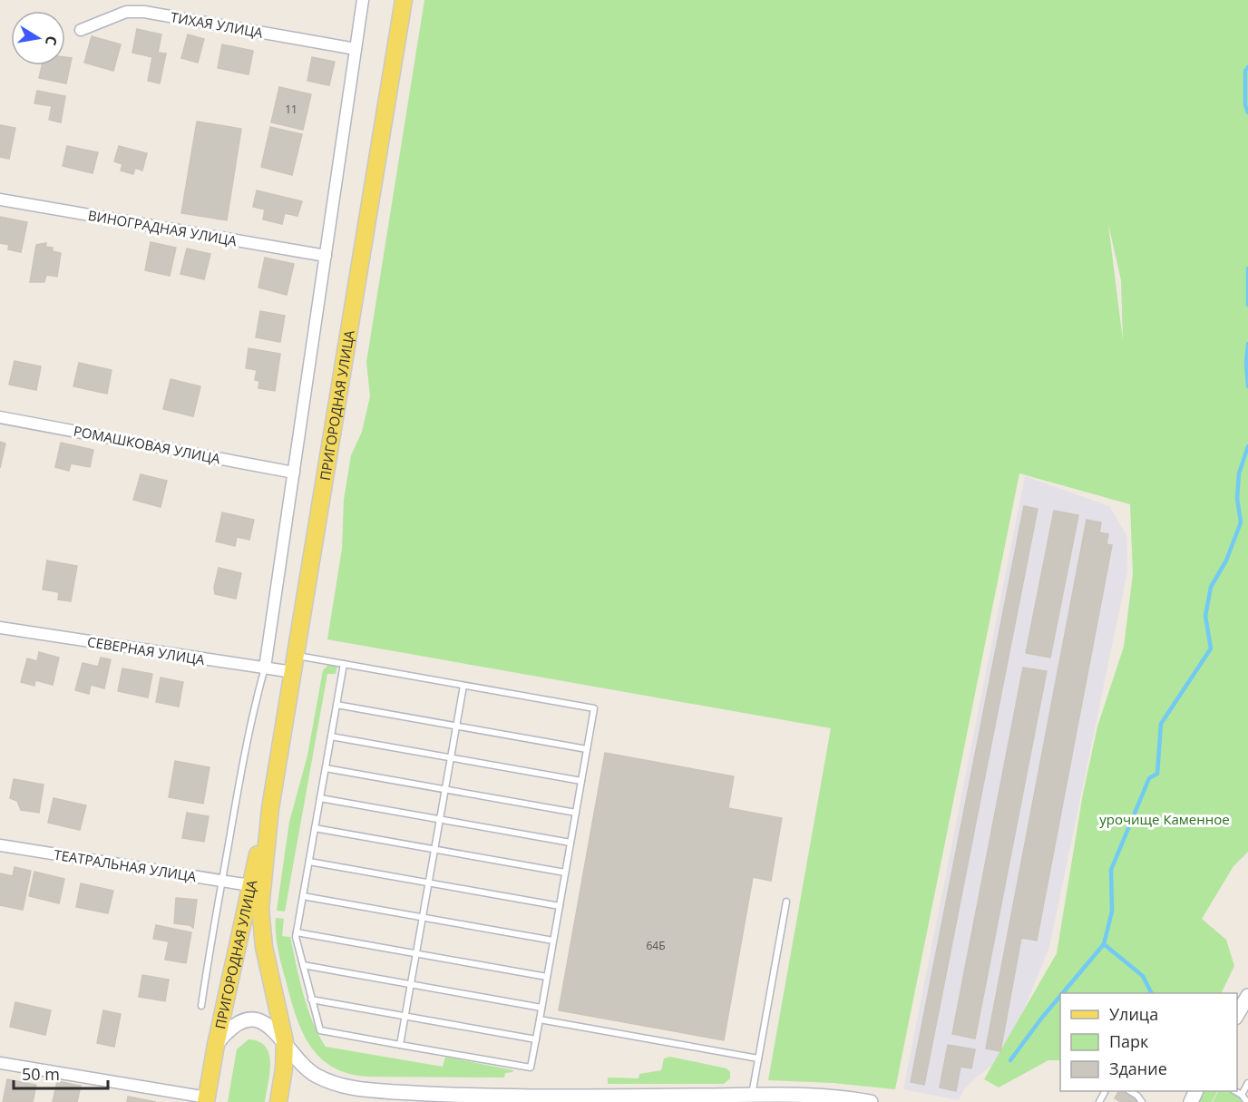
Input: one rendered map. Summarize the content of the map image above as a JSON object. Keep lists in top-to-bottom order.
{
  "streets": {
    "main road": ["ПРИГОРОДНАЯ УЛИЦА"],
    "street": [
      "ТИХАЯ УЛИЦА",
      "ВИНОГРАДНАЯ УЛИЦА",
      "РОМАШКОВАЯ УЛИЦА",
      "СЕВЕРНАЯ УЛИЦА",
      "ТЕАТРАЛЬНАЯ УЛИЦА"
    ]
  },
  "crossings": [
    ["ПРИГОРОДНАЯ УЛИЦА", "СЕВЕРНАЯ УЛИЦА"],
    ["ПРИГОРОДНАЯ УЛИЦА", "ТЕАТРАЛЬНАЯ УЛИЦА"]
  ],
  "parks": ["урочище Каменное"],
  "house_numbers": ["11", "64Б"],
  "legend": ["Улица", "Парк", "Здание"],
  "scale_bar": "50 m",
  "north": "right"
}
